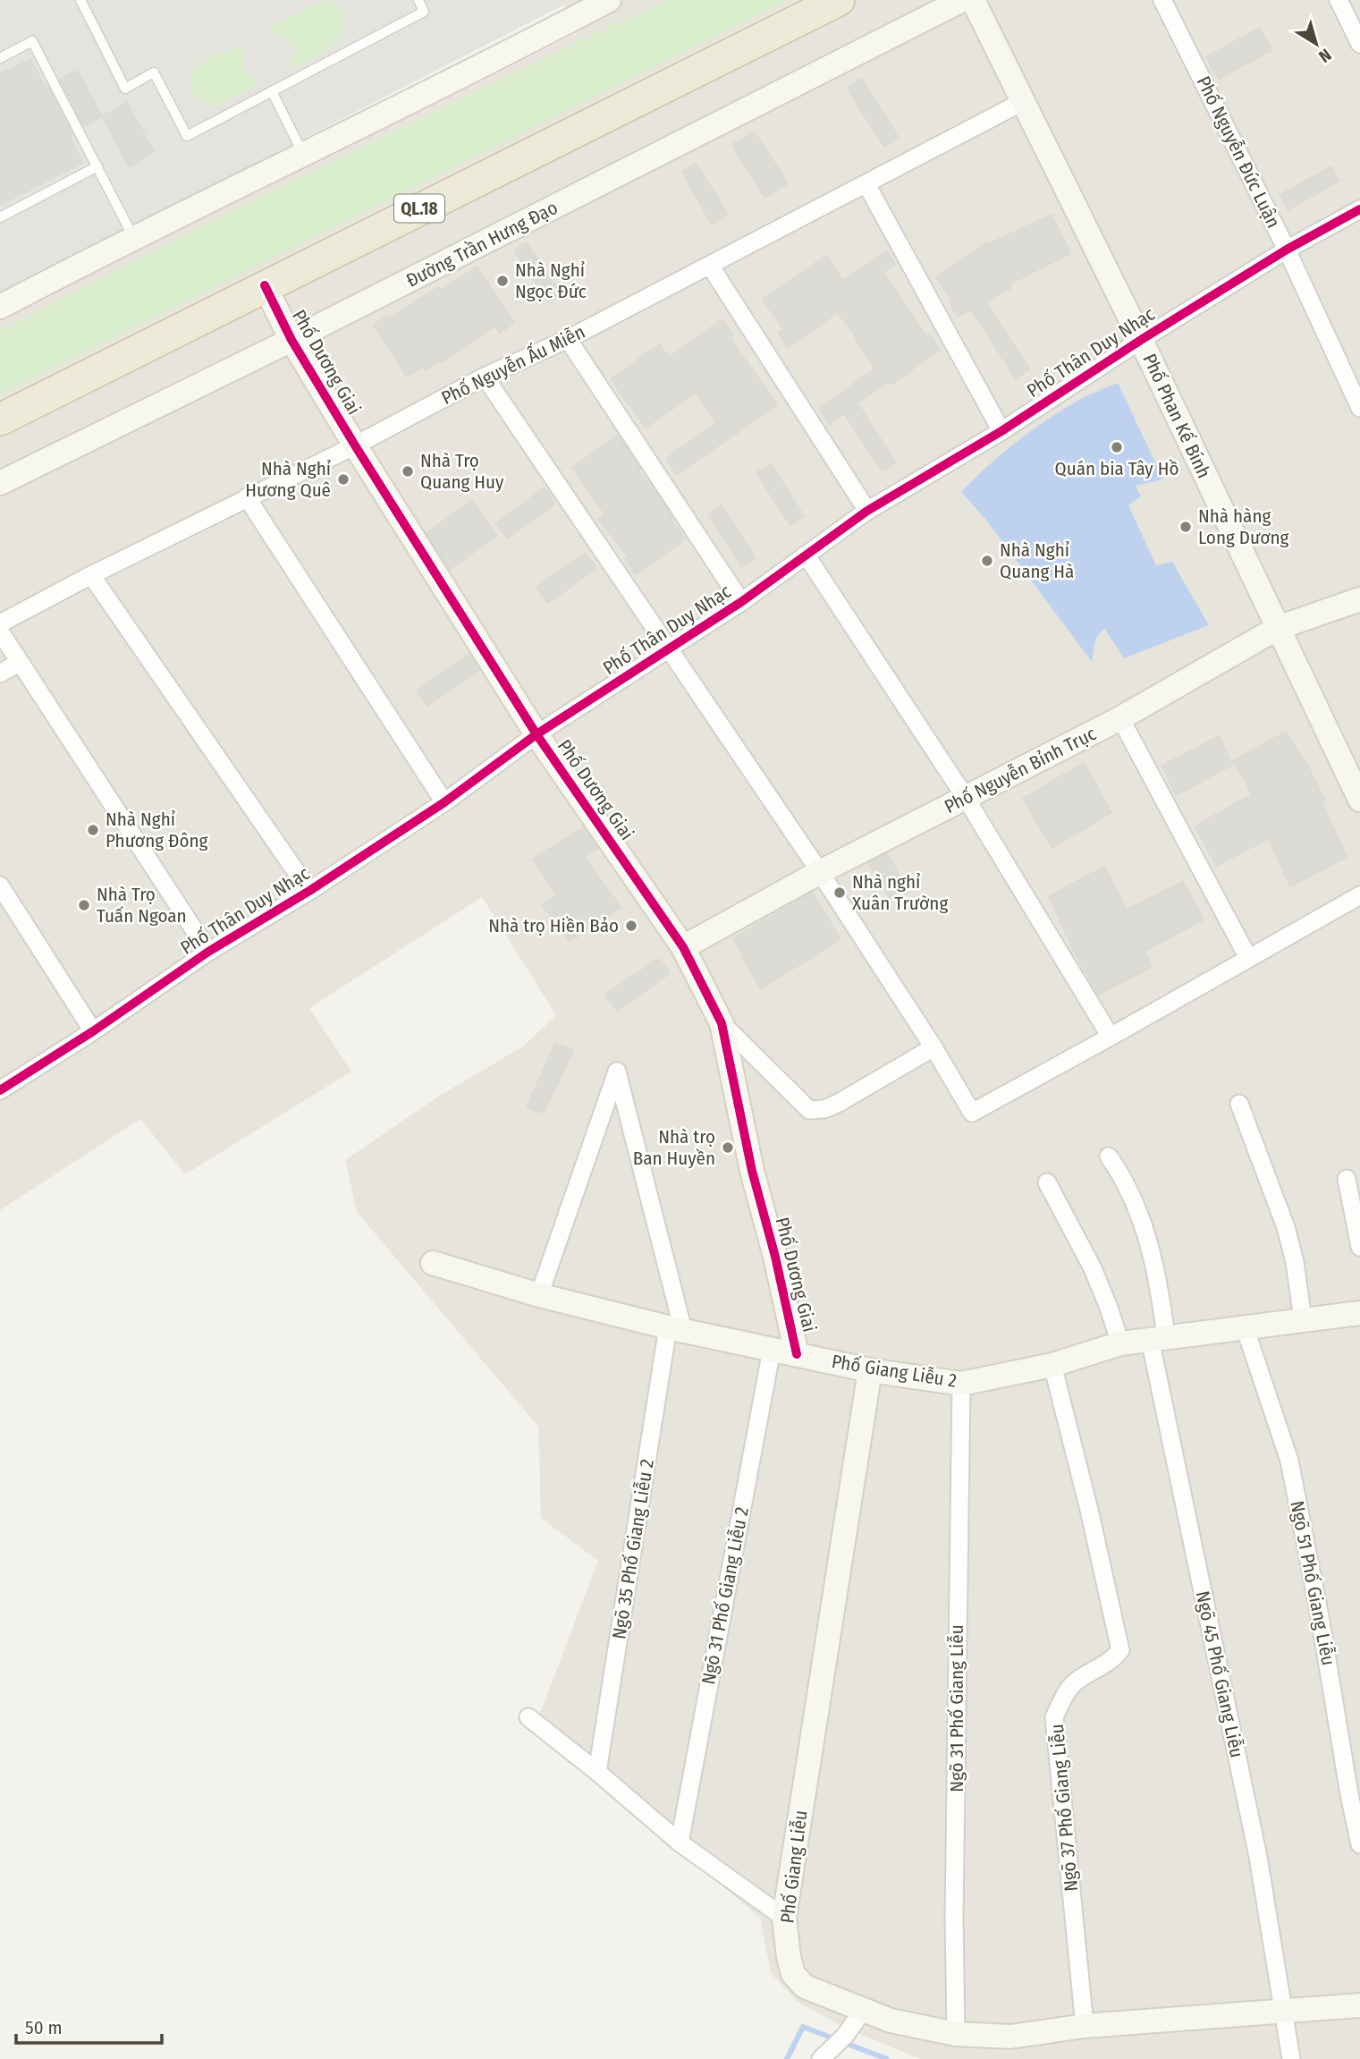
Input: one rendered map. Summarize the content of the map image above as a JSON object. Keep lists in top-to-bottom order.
{
  "streets": {
    "highway": ["QL.18"],
    "main road": [
      "Đường Trần Hưng Đạo",
      "Phố Dương Giai",
      "Phố Phan Kế Bính",
      "Phố Nguyễn Bỉnh Trục",
      "Phố Giang Liễu 2",
      "Phố Giang Liễu"
    ],
    "street": [
      "Phố Nguyễn Đức Luận",
      "Phố Thân Duy Nhạc",
      "Phố Nguyễn Ấu Miễn",
      "Ngõ 35 Phố Giang Liễu 2",
      "Ngõ 51 Phố Giang Liễu",
      "Ngõ 31 Phố Giang Liễu 2",
      "Ngõ 45 Phố Giang Liễu",
      "Ngõ 31 Phố Giang Liễu",
      "Ngõ 37 Phố Giang Liễu"
    ]
  },
  "crossings": [
    ["Phố Nguyễn Đức Luận", "Phố Thân Duy Nhạc"],
    ["QL.18", "Phố Dương Giai"],
    ["Đường Trần Hưng Đạo", "Phố Dương Giai"],
    ["Phố Thân Duy Nhạc", "Phố Dương Giai"],
    ["Phố Thân Duy Nhạc", "Phố Phan Kế Bính"],
    ["Phố Dương Giai", "Phố Nguyễn Ấu Miễn"],
    ["Phố Dương Giai", "Phố Nguyễn Bỉnh Trục"],
    ["Phố Dương Giai", "Phố Giang Liễu 2"],
    ["Phố Nguyễn Ấu Miễn", "Phố Phan Kế Bính"],
    ["Phố Phan Kế Bính", "Phố Nguyễn Bỉnh Trục"],
    ["Phố Giang Liễu 2", "Ngõ 35 Phố Giang Liễu 2"],
    ["Phố Giang Liễu 2", "Ngõ 51 Phố Giang Liễu"],
    ["Phố Giang Liễu 2", "Ngõ 31 Phố Giang Liễu 2"],
    ["Phố Giang Liễu 2", "Ngõ 45 Phố Giang Liễu"],
    ["Phố Giang Liễu 2", "Ngõ 31 Phố Giang Liễu"],
    ["Phố Giang Liễu 2", "Ngõ 37 Phố Giang Liễu"],
    ["Phố Giang Liễu 2", "Phố Giang Liễu"],
    ["Ngõ 45 Phố Giang Liễu", "Phố Giang Liễu"],
    ["Ngõ 31 Phố Giang Liễu", "Phố Giang Liễu"],
    ["Ngõ 37 Phố Giang Liễu", "Phố Giang Liễu"]
  ],
  "places": [
    "Nhà Nghỉ Ngọc Đức",
    "Quán bia Tây Hồ",
    "Nhà Trọ Quang Huy",
    "Nhà Nghỉ Hương Quê",
    "Nhà hàng Long Dương",
    "Nhà Nghỉ Quang Hà",
    "Nhà Nghỉ Phương Đông",
    "Nhà nghỉ Xuân Trường",
    "Nhà Trọ Tuấn Ngoan",
    "Nhà trọ Hiền Bảo",
    "Nhà trọ Ban Huyền"
  ],
  "scale_bar": "50 m",
  "north": "bottom right"
}
